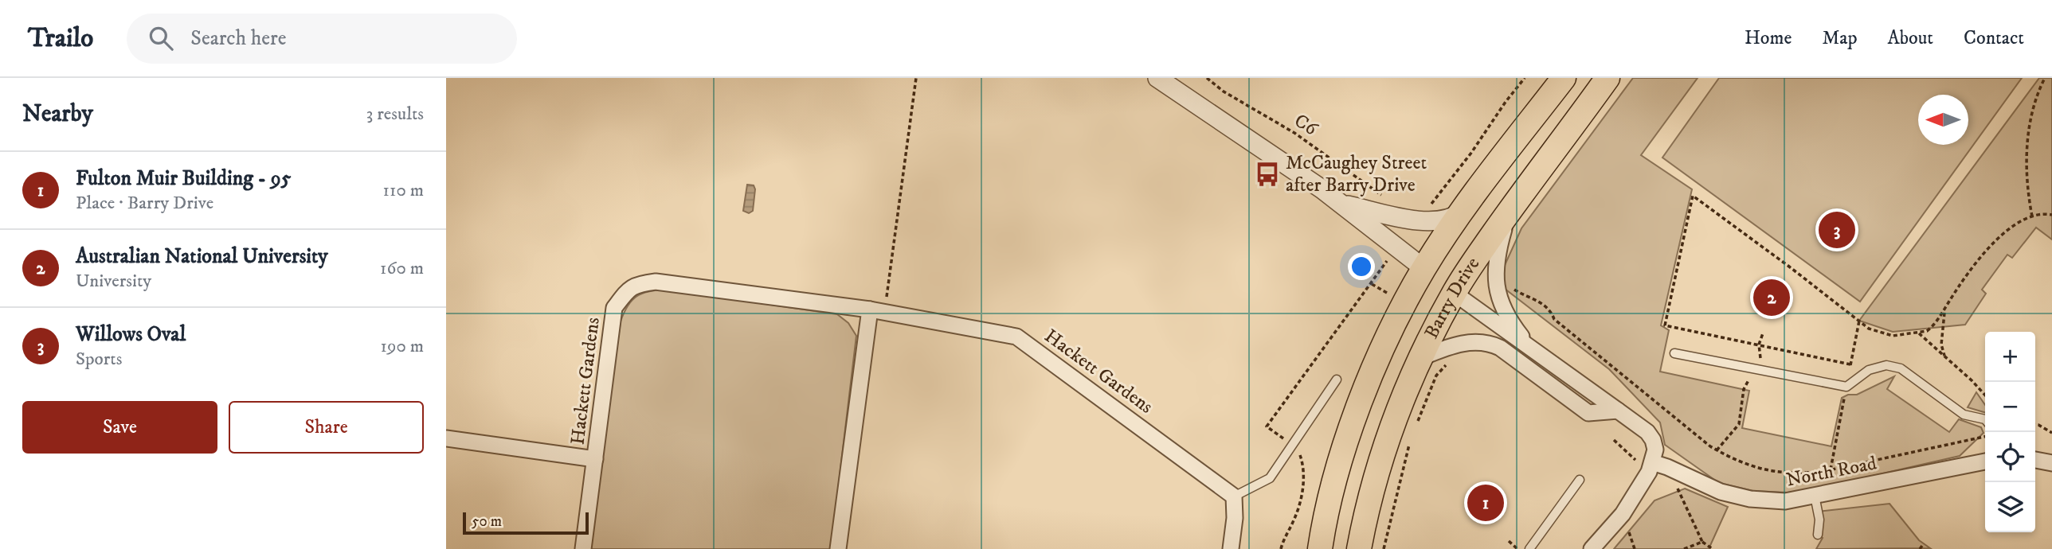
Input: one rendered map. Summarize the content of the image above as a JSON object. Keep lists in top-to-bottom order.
{
  "streets": {
    "main road": ["Barry Drive"],
    "street": ["Hackett Gardens", "North Road"],
    "path": ["C6"]
  },
  "places": {
    "bus stop": ["McCaughey Street after Barry Drive"]
  },
  "scale_bar": "50 m",
  "north": "left",
  "page": {
    "header": "Trailo",
    "search": "Search here",
    "nav": [
      "Home",
      "Map",
      "About",
      "Contact"
    ],
    "heading": ["Nearby", "3 results"],
    "list": [
      {
        "mark": "1",
        "name": "Fulton Muir Building - 95",
        "note": "Place · Barry Drive",
        "value": "110 m"
      },
      {
        "mark": "2",
        "name": "Australian National University",
        "note": "University",
        "value": "160 m"
      },
      {
        "mark": "3",
        "name": "Willows Oval",
        "note": "Sports",
        "value": "190 m"
      }
    ],
    "pins": ["3", "2", "1"],
    "map_buttons": ["+", "−"],
    "buttons": ["Save", "Share"],
    "scale": "50 m"
  }
}
